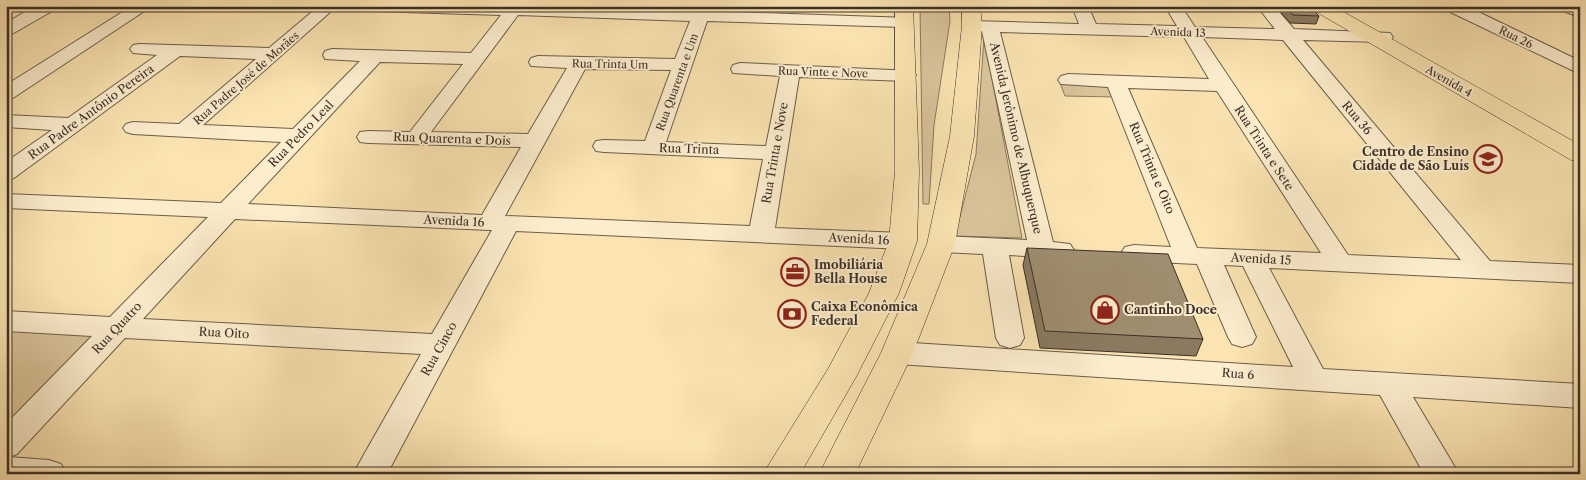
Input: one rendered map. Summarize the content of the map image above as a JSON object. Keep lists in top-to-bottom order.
{
  "streets": {
    "main road": ["Avenida 4", "Avenida Jerônimo de Albuquerque"],
    "street": [
      "Avenida 13",
      "Rua 26",
      "Rua Trinta Um",
      "Rua Vinte e Nove",
      "Rua Padre José de Morães",
      "Rua Quarenta e Um",
      "Rua Padre Antônio Pereira",
      "Rua 36",
      "Rua Pedro Leal",
      "Rua Quarenta e Dois",
      "Rua Trinta e Sete",
      "Rua Trinta",
      "Rua Trinta e Nove",
      "Rua Trinta e Oito",
      "Avenida 16",
      "Avenida 15",
      "Rua Quatro",
      "Rua Oito",
      "Rua Cinco",
      "Rua 6"
    ]
  },
  "crossings": [
    ["Avenida 13", "Avenida 4"],
    ["Avenida 13", "Rua 36"],
    ["Avenida 13", "Avenida Jerônimo de Albuquerque"],
    ["Avenida 13", "Rua Trinta e Sete"],
    ["Rua Trinta Um", "Rua Quarenta e Um"],
    ["Rua Trinta Um", "Rua Quarenta e Dois"],
    ["Rua Vinte e Nove", "Rua Trinta e Nove"],
    ["Rua Quarenta e Um", "Rua Trinta"],
    ["Rua 36", "Avenida 15"],
    ["Rua Pedro Leal", "Avenida 16"],
    ["Rua Pedro Leal", "Rua Quatro"],
    ["Avenida Jerônimo de Albuquerque", "Rua 6"],
    ["Rua Quarenta e Dois", "Avenida 16"],
    ["Rua Quarenta e Dois", "Rua Cinco"],
    ["Rua Trinta e Sete", "Avenida 15"],
    ["Rua Trinta", "Rua Trinta e Nove"],
    ["Rua Trinta e Nove", "Avenida 16"],
    ["Rua Trinta e Oito", "Avenida 15"],
    ["Avenida 16", "Rua Quatro"],
    ["Avenida 16", "Rua Cinco"],
    ["Rua Quatro", "Rua Oito"],
    ["Rua Oito", "Rua Cinco"]
  ],
  "places": {
    "school or university": ["Centro de Ensino Cidade de São Luís"],
    "office": ["Imobiliária Bella House"],
    "shop": ["Cantinho Doce"],
    "bank": ["Caixa Econômica Federal"]
  }
}
